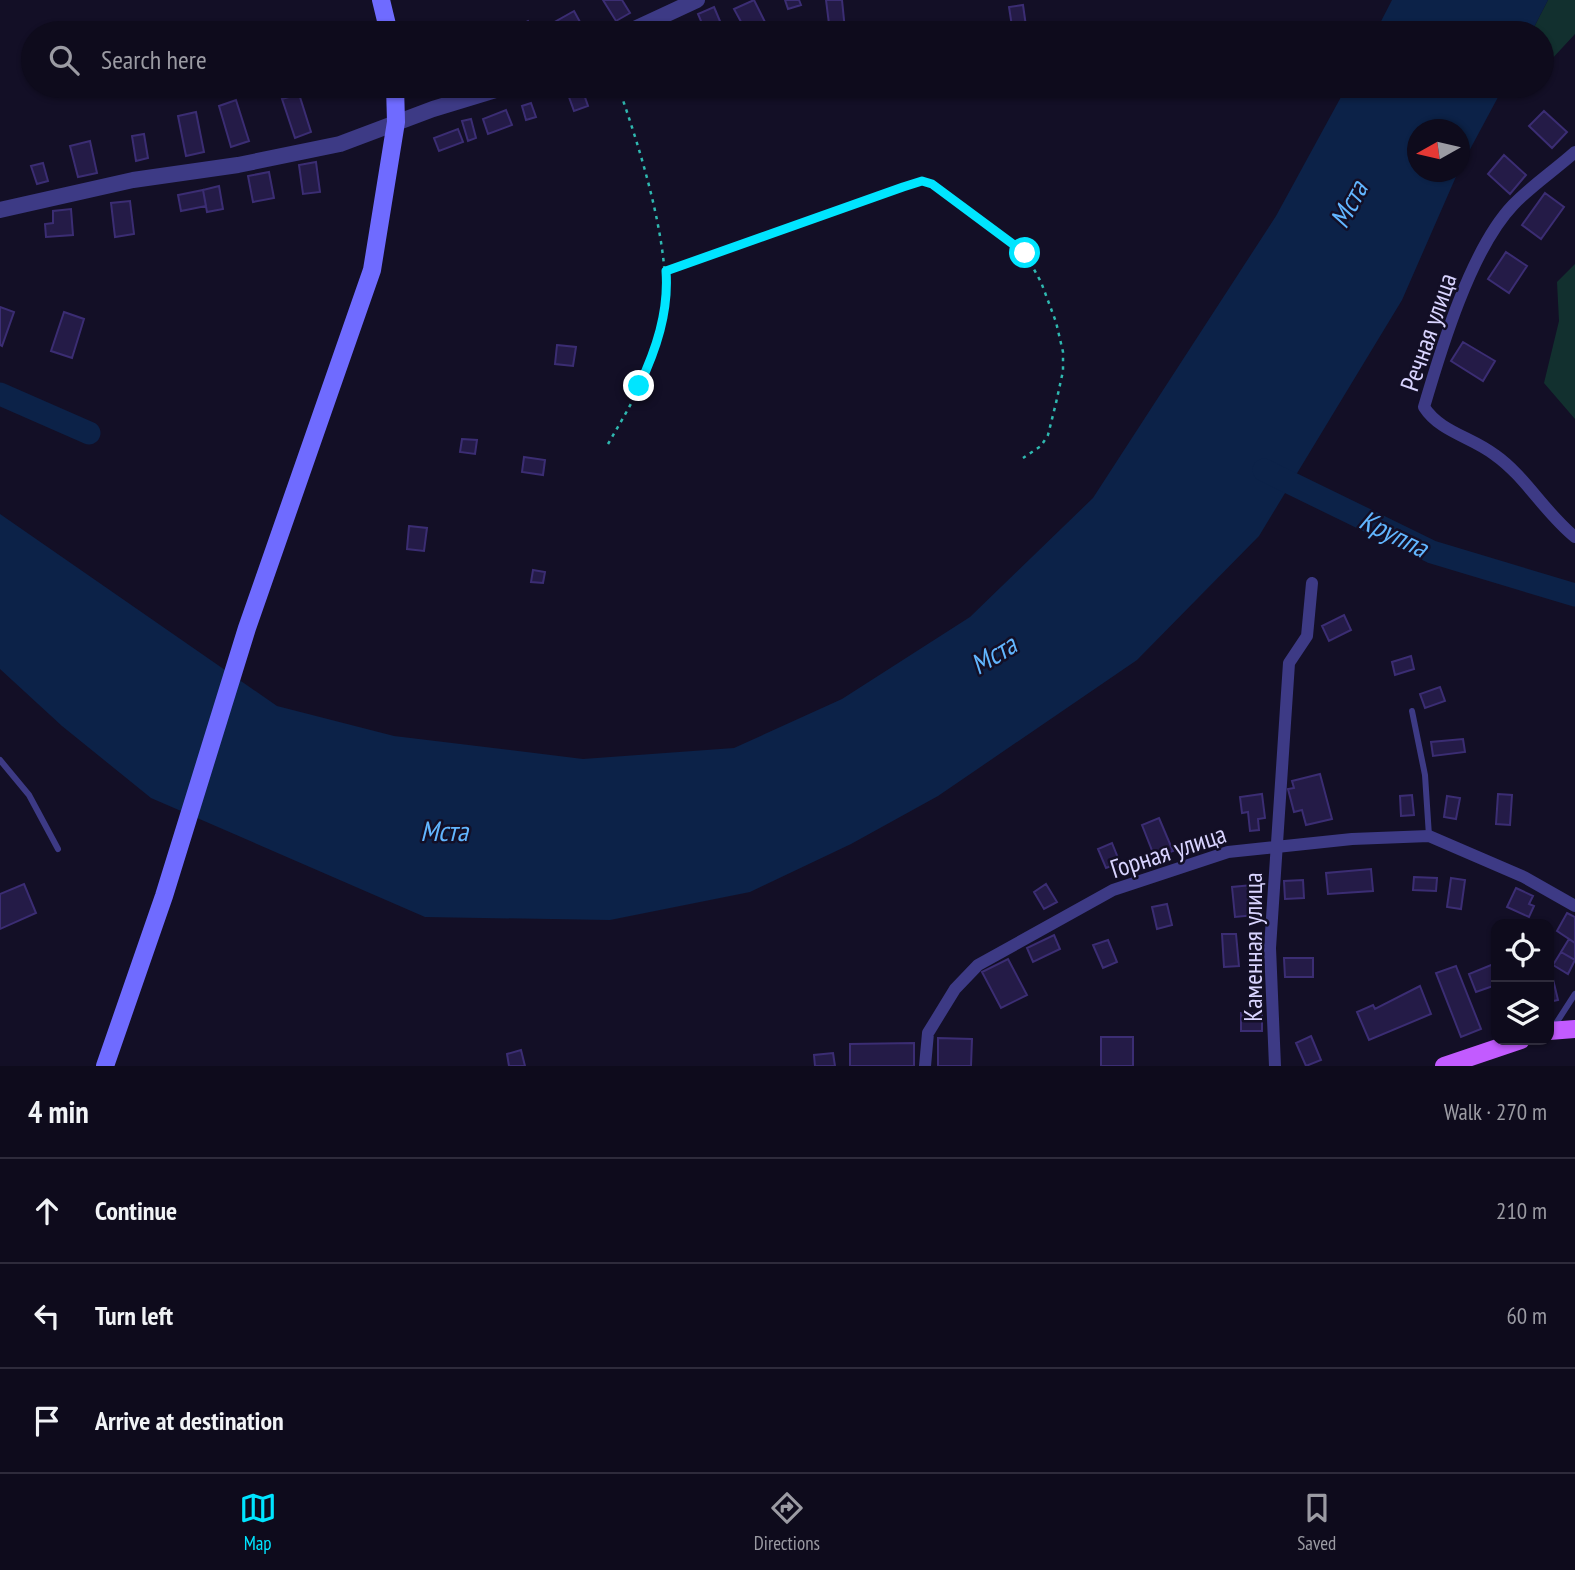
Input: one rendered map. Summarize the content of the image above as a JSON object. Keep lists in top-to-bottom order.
{
  "streets": {
    "street": ["Речная улица", "Горная улица", "Каменная улица"]
  },
  "crossings": [
    ["Горная улица", "Каменная улица"]
  ],
  "water": ["Мста", "Круппа"],
  "north": "left",
  "page": {
    "search": "Search here",
    "heading": ["4 min", "Walk · 270 m"],
    "list": [
      ["Continue", "210 m"],
      ["Turn left", "60 m"],
      "Arrive at destination"
    ],
    "nav": ["Map", "Directions", "Saved"]
  }
}
